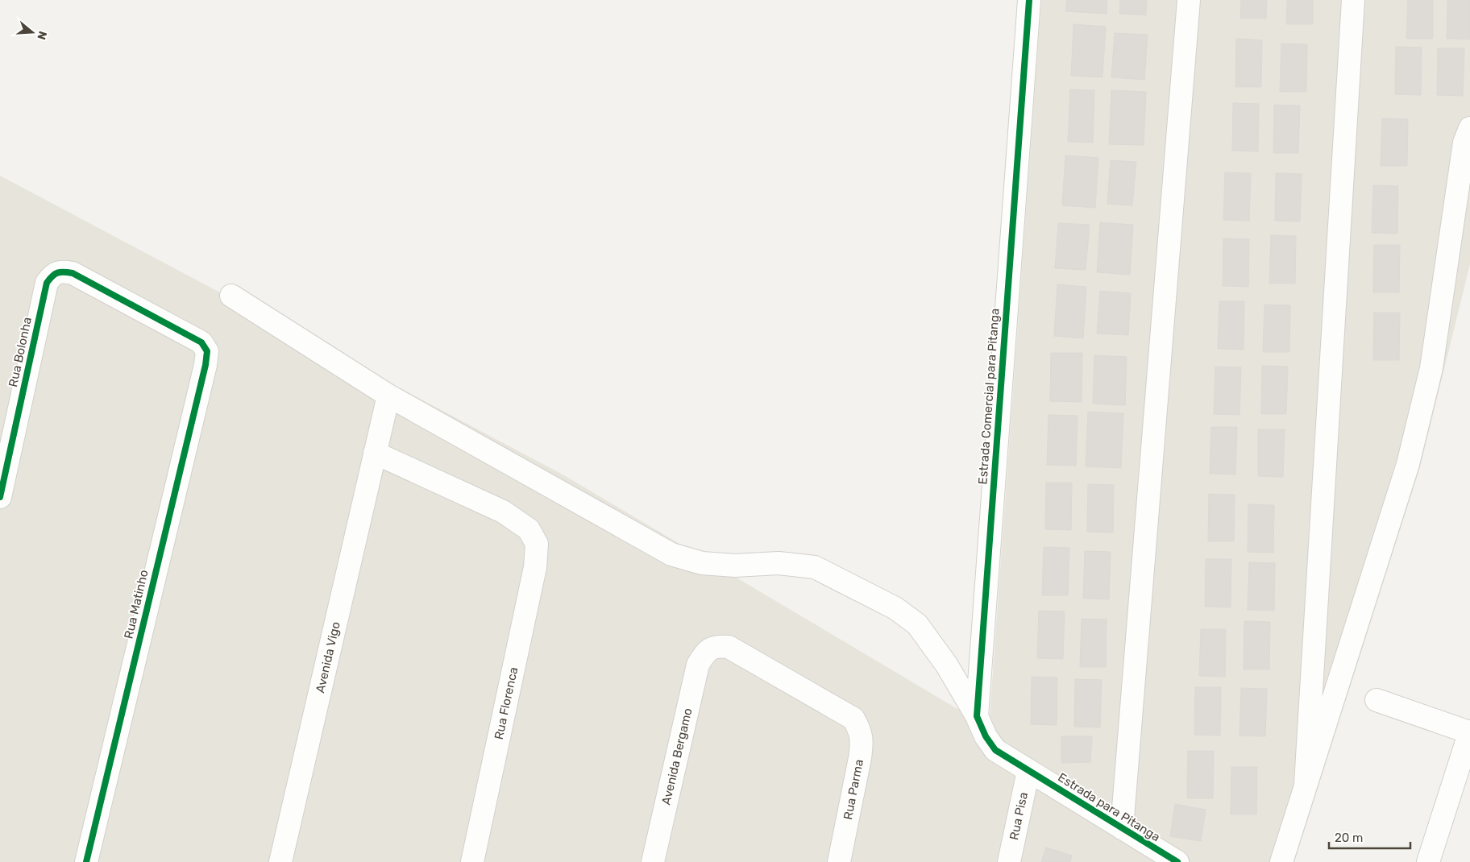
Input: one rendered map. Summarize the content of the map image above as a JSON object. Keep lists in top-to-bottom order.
{
  "streets": {
    "street": [
      "Rua Bolonha",
      "Estrada Comercial para Pitanga",
      "Rua Matinho",
      "Avenida Vigo",
      "Rua Florenca",
      "Avenida Bergamo",
      "Rua Parma",
      "Estrada para Pitanga",
      "Rua Pisa"
    ]
  },
  "crossings": [
    ["Rua Bolonha", "Rua Matinho"],
    ["Estrada Comercial para Pitanga", "Estrada para Pitanga"],
    ["Estrada Comercial para Pitanga", "Rua Pisa"],
    ["Avenida Vigo", "Rua Florenca"],
    ["Avenida Bergamo", "Rua Parma"],
    ["Estrada para Pitanga", "Rua Pisa"]
  ],
  "scale_bar": "20 m",
  "north": "right"
}
